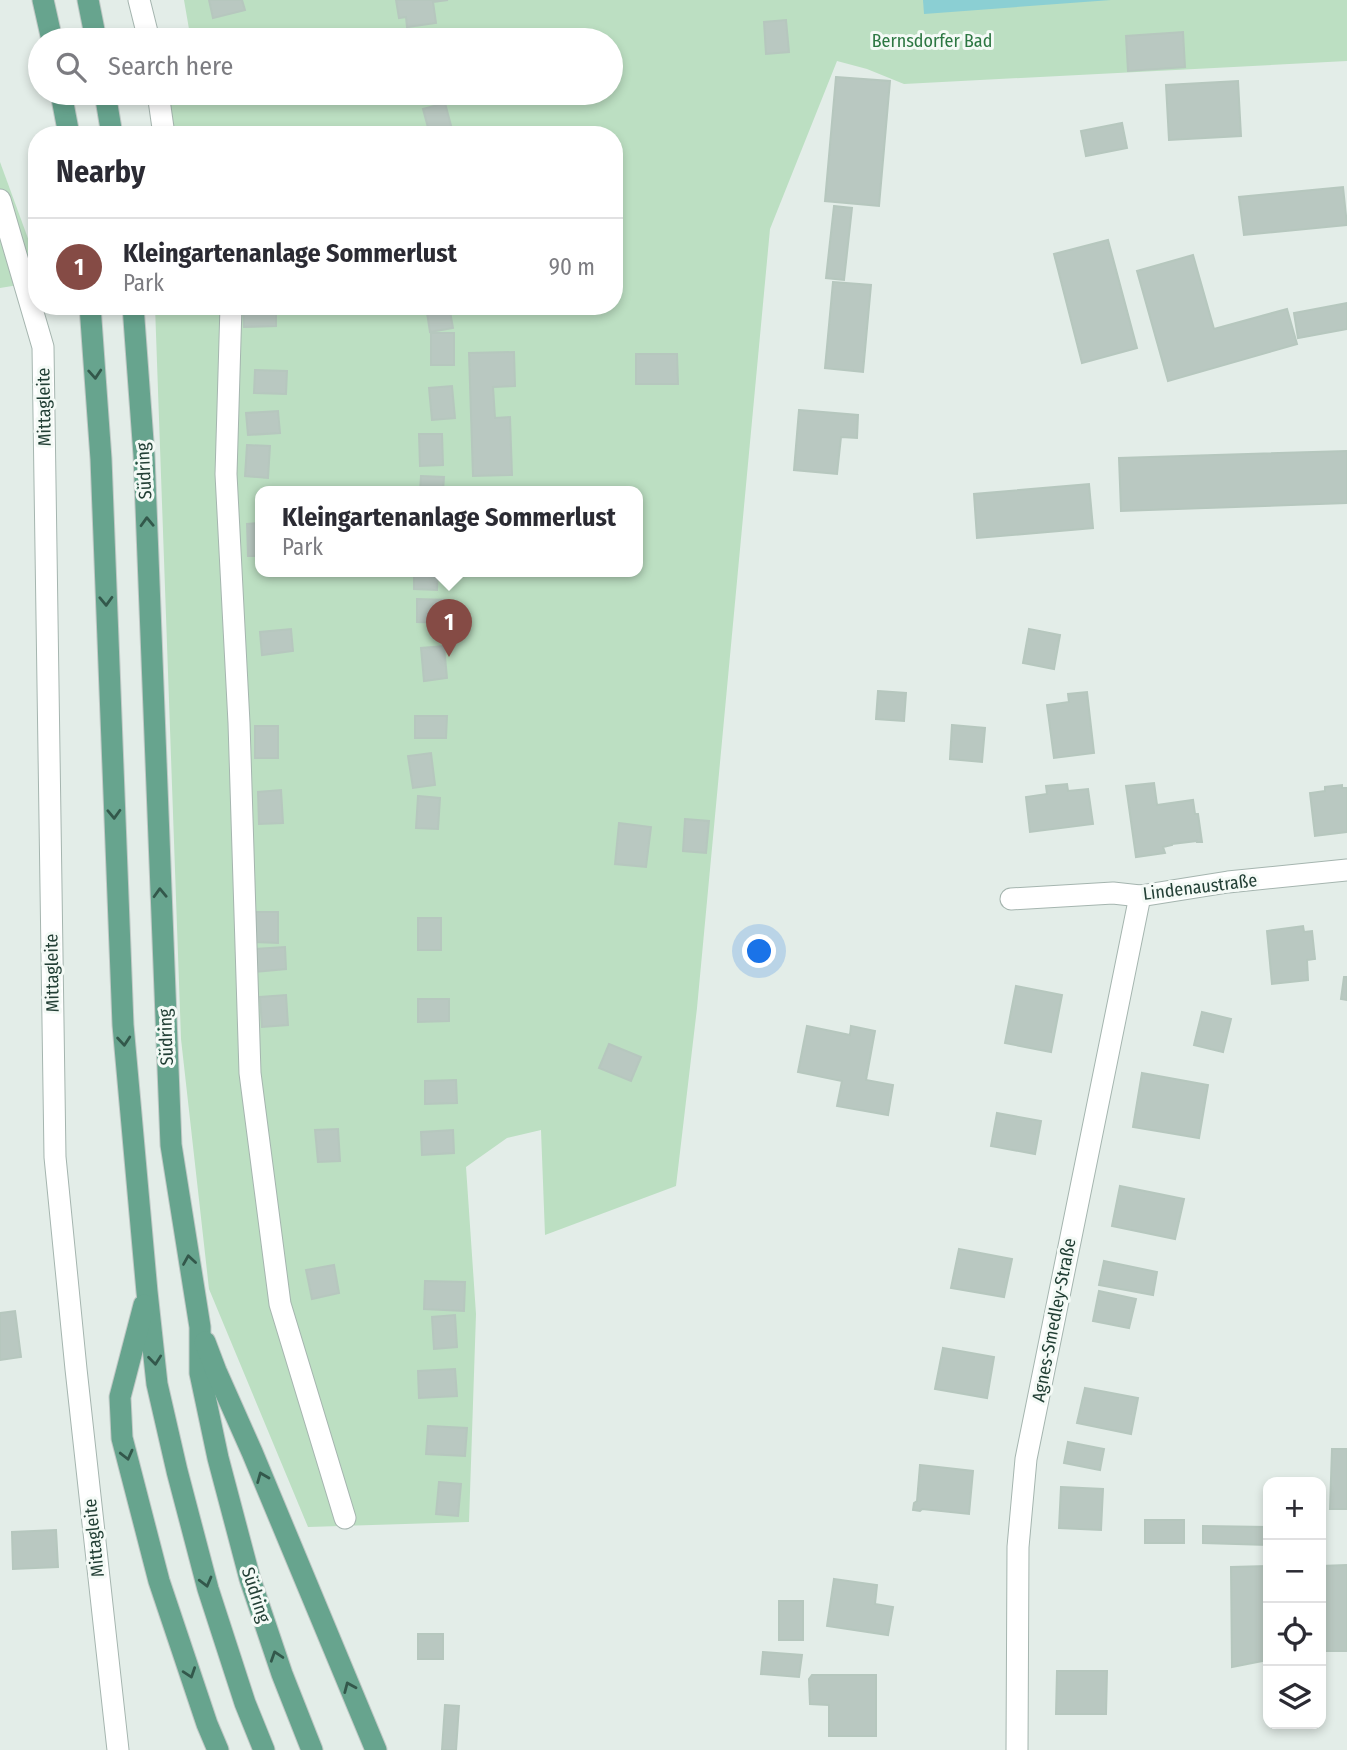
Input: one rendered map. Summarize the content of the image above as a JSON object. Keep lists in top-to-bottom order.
{
  "streets": {
    "main road": ["Südring"],
    "street": ["Mittagleite", "Lindenaustraße", "Agnes-Smedley-Straße"]
  },
  "crossings": [
    ["Lindenaustraße", "Agnes-Smedley-Straße"]
  ],
  "parks": ["Bernsdorfer Bad"],
  "page": {
    "search": "Search here",
    "heading": "Nearby",
    "list": [
      {
        "mark": "1",
        "name": "Kleingartenanlage Sommerlust",
        "note": "Park",
        "value": "90 m"
      }
    ],
    "popup": ["Kleingartenanlage Sommerlust", "Park"],
    "pins": "1",
    "map_buttons": ["+", "−"]
  }
}
